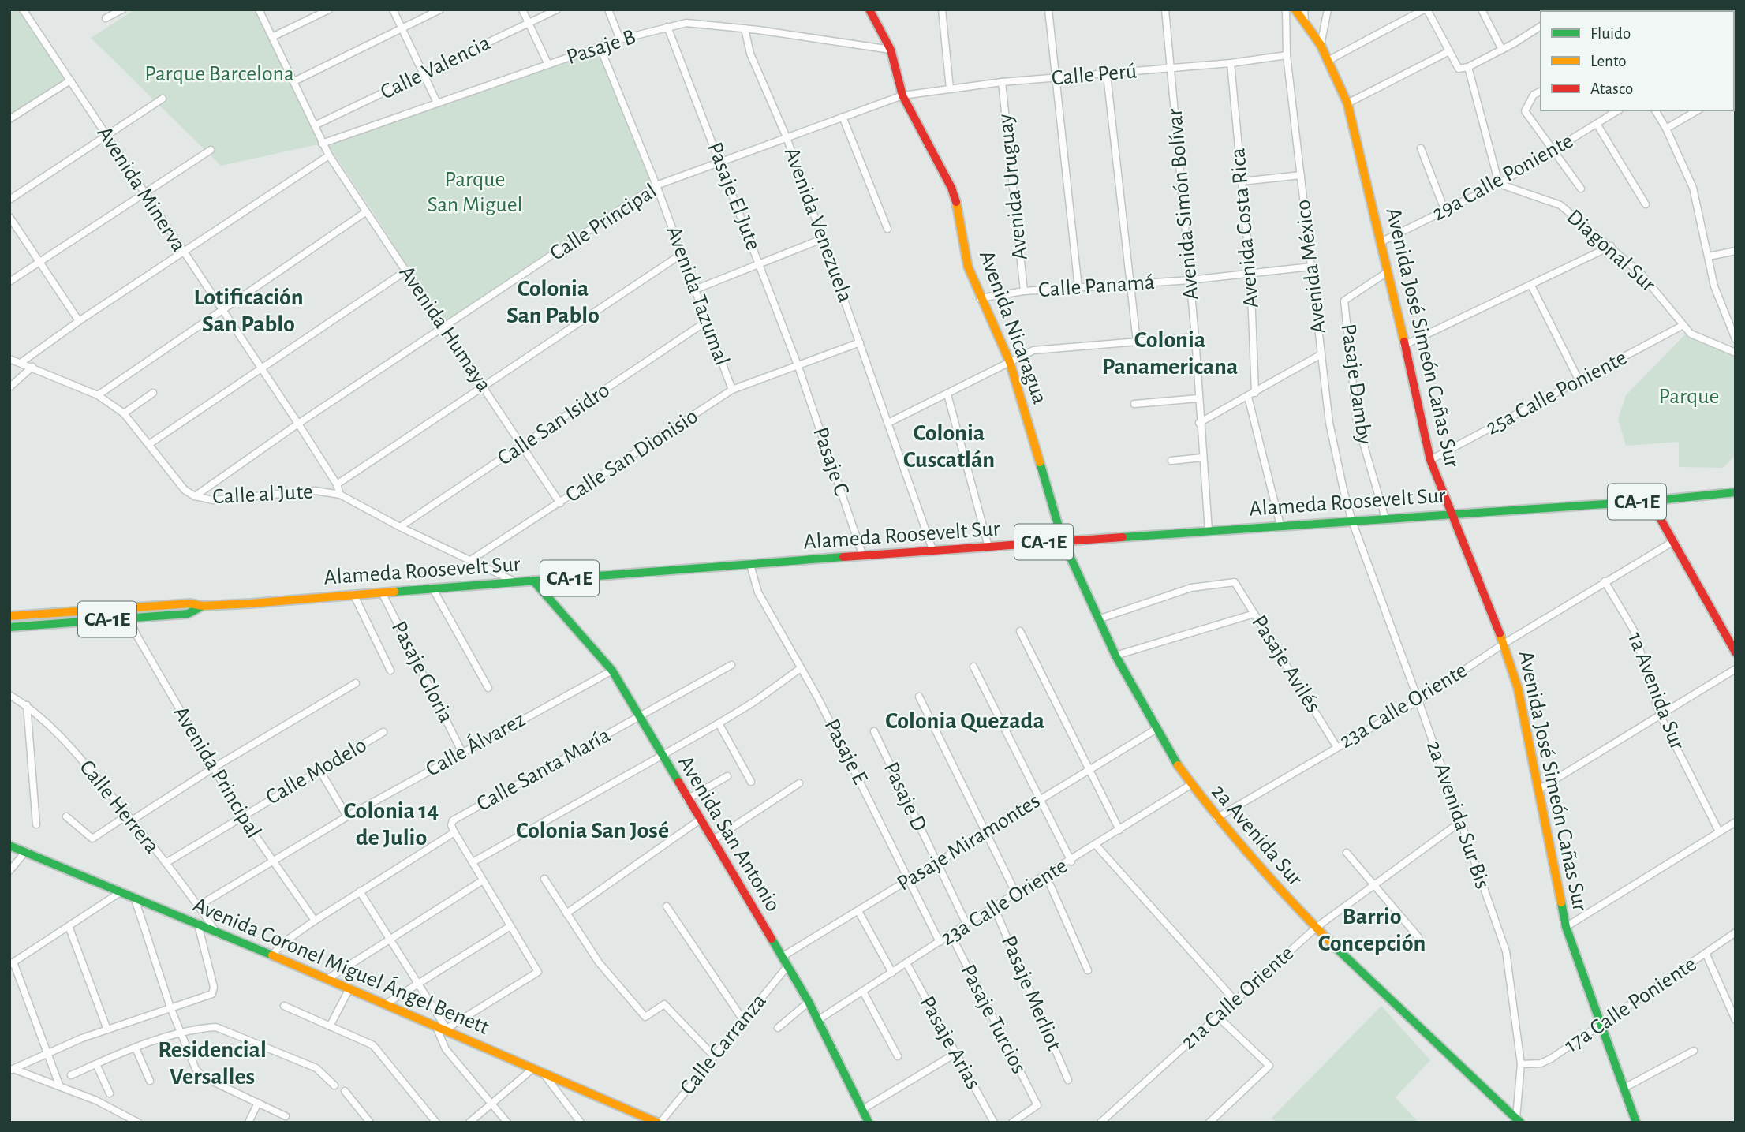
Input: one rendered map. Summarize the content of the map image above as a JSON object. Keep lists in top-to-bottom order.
{
  "streets": {
    "main road": [
      "Avenida Nicaragua",
      "Avenida José Simeón Cañas Sur",
      "CA-1E",
      "Alameda Roosevelt Sur",
      "Avenida San Antonio",
      "2a Avenida Sur",
      "Avenida Coronel Miguel Ángel Benett"
    ],
    "street": [
      "Pasaje B",
      "Calle Valencia",
      "Calle Perú",
      "29a Calle Poniente",
      "Avenida Uruguay",
      "Avenida Minerva",
      "Pasaje El Jute",
      "Avenida Simón Bolívar",
      "Calle Principal",
      "Avenida Venezuela",
      "Avenida Costa Rica",
      "Diagonal Sur",
      "Avenida México",
      "Calle Panamá",
      "Avenida Tazumal",
      "Avenida Humaya",
      "Pasaje Damby",
      "25a Calle Poniente",
      "Calle San Isidro",
      "Calle San Dionisio",
      "Pasaje C",
      "Calle al Jute",
      "Pasaje Avilés",
      "Pasaje Gloria",
      "1a Avenida Sur",
      "23a Calle Oriente",
      "Calle Álvarez",
      "Pasaje E",
      "Calle Santa María",
      "Calle Modelo",
      "Avenida Principal",
      "Pasaje D",
      "Calle Herrera",
      "2a Avenida Sur Bis",
      "Pasaje Miramontes",
      "Pasaje Merliot",
      "21a Calle Oriente",
      "17a Calle Poniente",
      "Pasaje Turcios",
      "Pasaje Arias",
      "Calle Carranza"
    ]
  },
  "crossings": [
    ["Pasaje B", "Pasaje El Jute"],
    ["Pasaje B", "Avenida Venezuela"],
    ["Pasaje B", "Avenida Tazumal"],
    ["Pasaje B", "Avenida Nicaragua"],
    ["Pasaje B", "Avenida Humaya"],
    ["Calle Valencia", "Avenida Humaya"],
    ["Calle Perú", "Avenida Uruguay"],
    ["Calle Perú", "Avenida Simón Bolívar"],
    ["Calle Perú", "Calle Principal"],
    ["Calle Perú", "Avenida Costa Rica"],
    ["Calle Perú", "Avenida México"],
    ["Calle Perú", "Avenida Nicaragua"],
    ["29a Calle Poniente", "Diagonal Sur"],
    ["29a Calle Poniente", "Avenida José Simeón Cañas Sur"],
    ["Avenida Uruguay", "Calle Panamá"],
    ["Avenida Minerva", "Calle Principal"],
    ["Avenida Minerva", "Calle al Jute"],
    ["Pasaje El Jute", "Calle Principal"],
    ["Pasaje El Jute", "Calle San Dionisio"],
    ["Pasaje El Jute", "Pasaje C"],
    ["Avenida Simón Bolívar", "Calle Panamá"],
    ["Avenida Simón Bolívar", "Alameda Roosevelt Sur"],
    ["Calle Principal", "Avenida Venezuela"],
    ["Calle Principal", "Avenida Tazumal"],
    ["Calle Principal", "Avenida Nicaragua"],
    ["Calle Principal", "Avenida Humaya"],
    ["Calle Principal", "Calle al Jute"],
    ["Avenida Venezuela", "Calle San Dionisio"],
    ["Avenida Costa Rica", "Calle Panamá"],
    ["Diagonal Sur", "25a Calle Poniente"],
    ["Avenida México", "Calle Panamá"],
    ["Avenida México", "Alameda Roosevelt Sur"],
    ["Avenida México", "2a Avenida Sur Bis"],
    ["Calle Panamá", "Avenida Nicaragua"],
    ["Avenida Tazumal", "Calle San Isidro"],
    ["Avenida Tazumal", "Calle San Dionisio"],
    ["Avenida Nicaragua", "Alameda Roosevelt Sur"],
    ["Avenida Nicaragua", "2a Avenida Sur"],
    ["Avenida Humaya", "Calle San Isidro"],
    ["Avenida Humaya", "Calle San Dionisio"],
    ["Avenida José Simeón Cañas Sur", "Pasaje Damby"],
    ["Avenida José Simeón Cañas Sur", "25a Calle Poniente"],
    ["Avenida José Simeón Cañas Sur", "Alameda Roosevelt Sur"],
    ["Avenida José Simeón Cañas Sur", "23a Calle Oriente"],
    ["Avenida José Simeón Cañas Sur", "17a Calle Poniente"],
    ["Pasaje Damby", "Alameda Roosevelt Sur"],
    ["Calle San Isidro", "Calle al Jute"],
    ["Calle San Dionisio", "Pasaje C"],
    ["Calle San Dionisio", "Calle al Jute"],
    ["Pasaje C", "Alameda Roosevelt Sur"],
    ["Calle al Jute", "Alameda Roosevelt Sur"],
    ["CA-1E", "Alameda Roosevelt Sur"],
    ["CA-1E", "Avenida Principal"],
    ["Alameda Roosevelt Sur", "Pasaje Gloria"],
    ["Alameda Roosevelt Sur", "Pasaje E"],
    ["Alameda Roosevelt Sur", "2a Avenida Sur Bis"],
    ["Alameda Roosevelt Sur", "Avenida San Antonio"],
    ["Alameda Roosevelt Sur", "2a Avenida Sur"],
    ["Pasaje Avilés", "23a Calle Oriente"],
    ["Pasaje Avilés", "2a Avenida Sur"],
    ["Pasaje Gloria", "Calle Álvarez"],
    ["1a Avenida Sur", "23a Calle Oriente"],
    ["23a Calle Oriente", "Pasaje E"],
    ["23a Calle Oriente", "Pasaje D"],
    ["23a Calle Oriente", "2a Avenida Sur Bis"],
    ["23a Calle Oriente", "Avenida San Antonio"],
    ["23a Calle Oriente", "2a Avenida Sur"],
    ["23a Calle Oriente", "Pasaje Merliot"],
    ["23a Calle Oriente", "Pasaje Turcios"],
    ["23a Calle Oriente", "Pasaje Arias"],
    ["Calle Álvarez", "Avenida Principal"],
    ["Calle Álvarez", "Calle Herrera"],
    ["Calle Álvarez", "Avenida San Antonio"],
    ["Pasaje E", "Pasaje Miramontes"],
    ["Calle Santa María", "Avenida San Antonio"],
    ["Calle Modelo", "Avenida Principal"],
    ["Calle Modelo", "Calle Herrera"],
    ["Pasaje D", "Pasaje Miramontes"],
    ["Calle Herrera", "Avenida Coronel Miguel Ángel Benett"],
    ["2a Avenida Sur Bis", "2a Avenida Sur"],
    ["2a Avenida Sur Bis", "21a Calle Oriente"],
    ["2a Avenida Sur Bis", "17a Calle Poniente"],
    ["Avenida San Antonio", "Pasaje Miramontes"],
    ["Avenida San Antonio", "Calle Carranza"],
    ["2a Avenida Sur", "Pasaje Miramontes"],
    ["2a Avenida Sur", "21a Calle Oriente"],
    ["Avenida Coronel Miguel Ángel Benett", "Calle Carranza"]
  ],
  "districts": [
    "Colonia San Pablo",
    "Lotificación San Pablo",
    "Colonia Panamericana",
    "Colonia Cuscatlán",
    "Colonia Quezada",
    "Colonia 14 de Julio",
    "Colonia San José",
    "Barrio Concepción",
    "Residencial Versalles"
  ],
  "parks": ["Parque Barcelona", "Parque San Miguel", "Parque"],
  "legend": ["Fluido", "Lento", "Atasco"]
}
